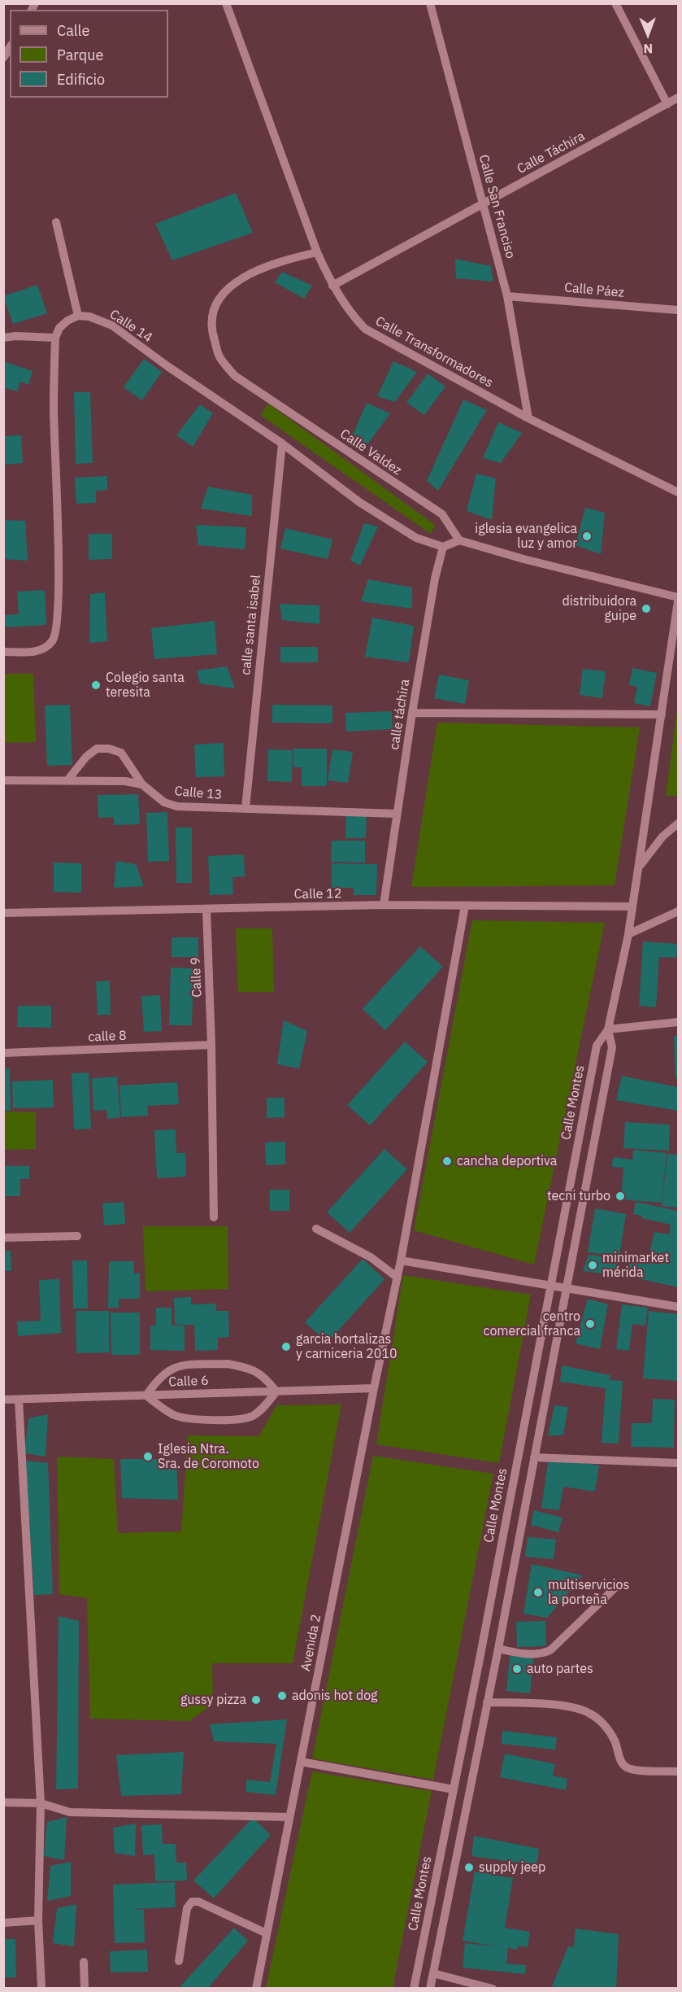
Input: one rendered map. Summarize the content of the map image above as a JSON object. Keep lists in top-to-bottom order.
{
  "streets": {
    "street": [
      "Calle Táchira",
      "Calle San Franciso",
      "Calle Páez",
      "Calle 14",
      "Calle Transformadores",
      "Calle Valdez",
      "calle santa isabel",
      "calle táchira",
      "Calle 13",
      "Calle 12",
      "Calle 9",
      "calle 8",
      "Calle Montes",
      "Calle 6",
      "Avenida 2"
    ]
  },
  "crossings": [
    ["Calle Táchira", "Calle San Franciso"],
    ["Calle Táchira", "Calle Transformadores"],
    ["Calle San Franciso", "Calle Páez"],
    ["Calle San Franciso", "Calle Transformadores"],
    ["Calle 14", "calle santa isabel"],
    ["Calle 14", "calle táchira"],
    ["Calle Transformadores", "Calle Valdez"],
    ["calle santa isabel", "Calle 13"],
    ["calle táchira", "Calle 13"],
    ["calle táchira", "Calle 12"],
    ["Calle 12", "Calle 9"],
    ["Calle 12", "Calle Montes"],
    ["Calle 12", "Avenida 2"],
    ["Calle 9", "calle 8"],
    ["Calle 6", "Avenida 2"]
  ],
  "places": [
    "iglesia evangelica luz y amor",
    "distribuidora guipe",
    "Colegio santa teresita",
    "cancha deportiva",
    "tecni turbo",
    "minimarket mérida",
    "centro comercial franca",
    "garcia hortalizas y carniceria 2010",
    "Iglesia Ntra. Sra. de Coromoto",
    "multiservicios la porteña",
    "auto partes",
    "adonis hot dog",
    "gussy pizza",
    "supply jeep"
  ],
  "legend": ["Calle", "Parque", "Edificio"],
  "north": "bottom"
}
